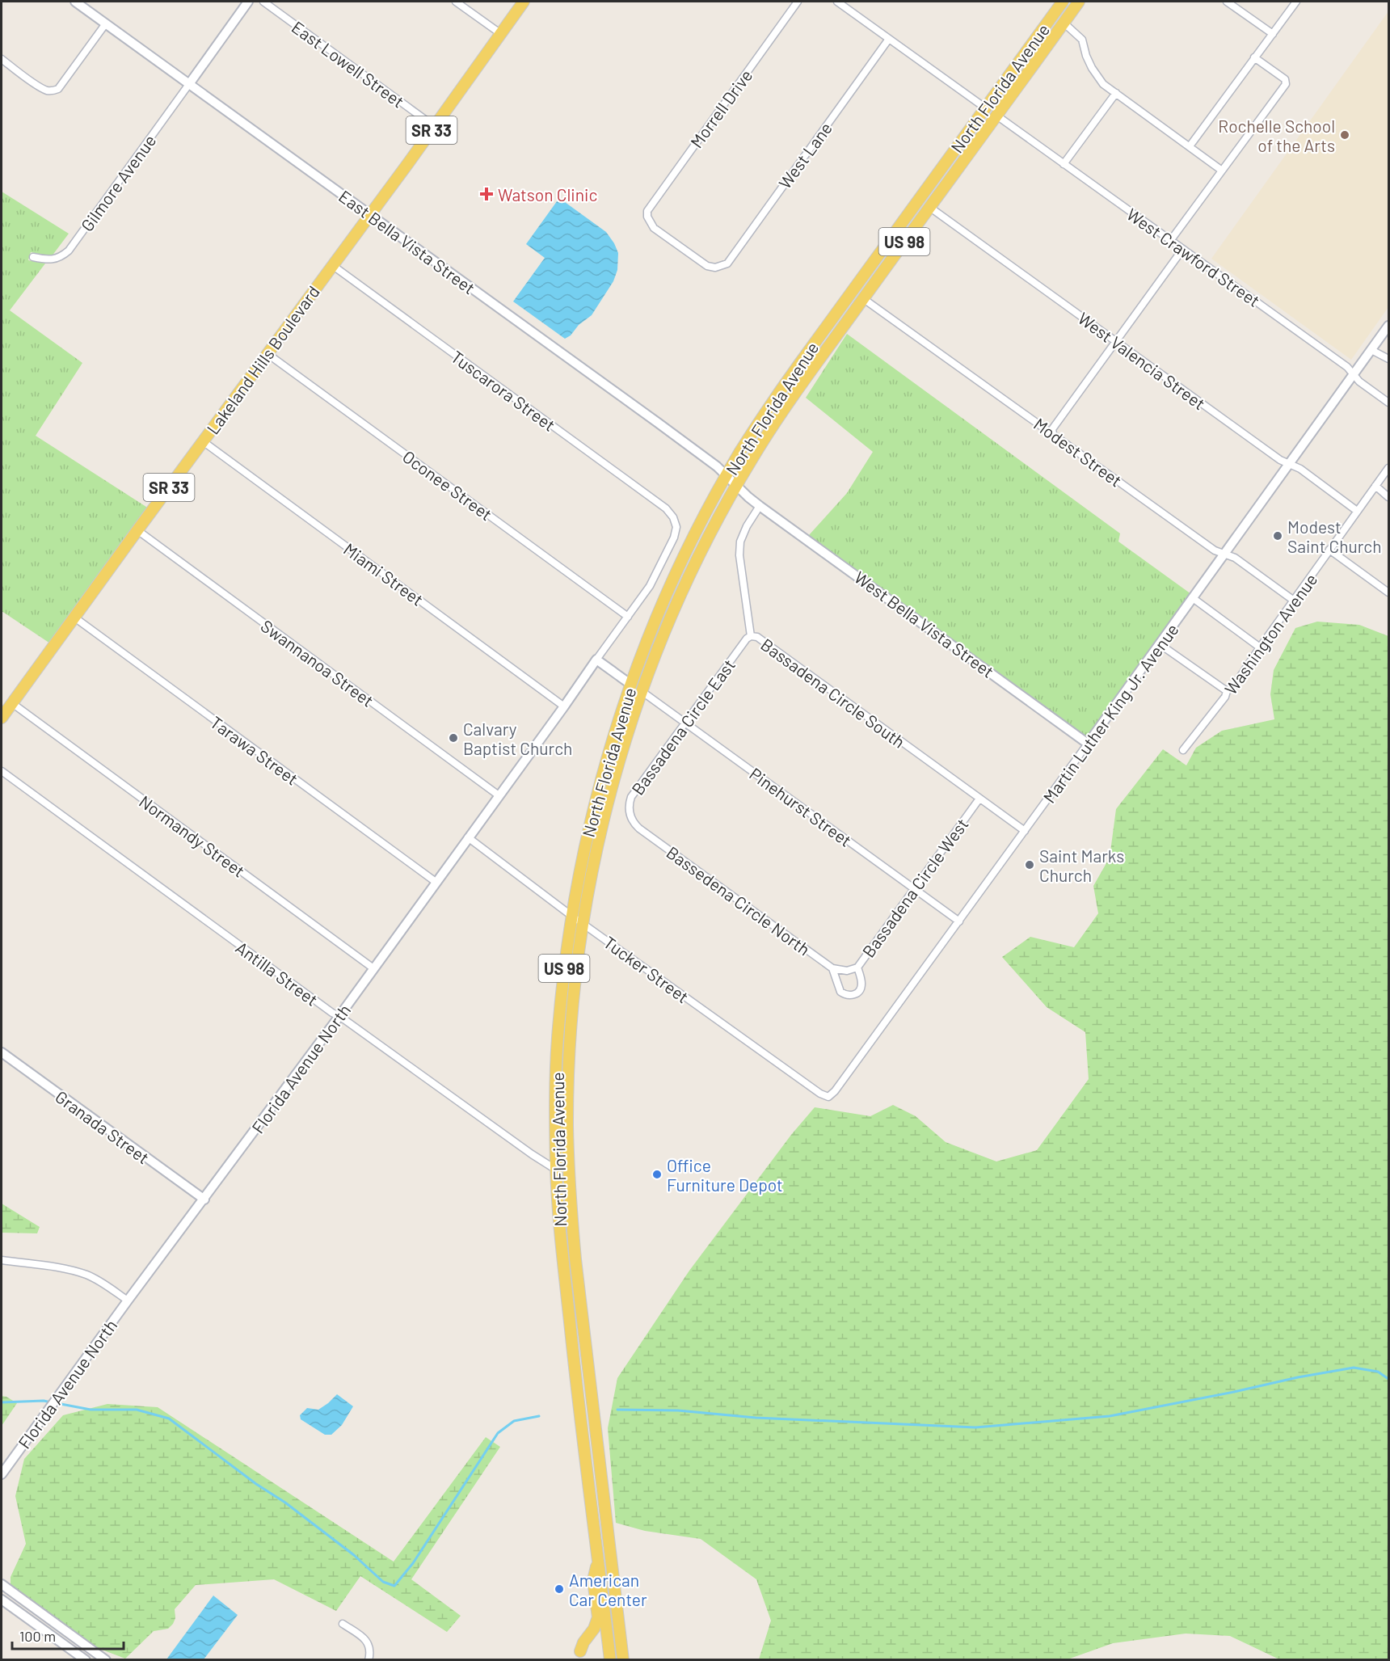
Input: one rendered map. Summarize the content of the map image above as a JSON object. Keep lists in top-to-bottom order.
{
  "streets": {
    "main road": [
      "North Florida Avenue",
      "SR 33",
      "US 98",
      "Lakeland Hills Boulevard"
    ],
    "street": [
      "East Lowell Street",
      "Morrell Drive",
      "West Lane",
      "Gilmore Avenue",
      "East Bella Vista Street",
      "West Crawford Street",
      "West Valencia Street",
      "Tuscarora Street",
      "Modest Street",
      "Oconee Street",
      "Miami Street",
      "West Bella Vista Street",
      "Washington Avenue",
      "Swannanoa Street",
      "Bassadena Circle South",
      "Martin Luther King Jr. Avenue",
      "Bassadena Circle East",
      "Tarawa Street",
      "Pinehurst Street",
      "Normandy Street",
      "Bassadena Circle West",
      "Bassedena Circle North",
      "Tucker Street",
      "Antilla Street",
      "Florida Avenue North",
      "Granada Street"
    ]
  },
  "crossings": [
    ["East Lowell Street", "Lakeland Hills Boulevard"],
    ["North Florida Avenue", "East Bella Vista Street"],
    ["North Florida Avenue", "West Crawford Street"],
    ["North Florida Avenue", "West Valencia Street"],
    ["North Florida Avenue", "Modest Street"],
    ["North Florida Avenue", "West Bella Vista Street"],
    ["North Florida Avenue", "Pinehurst Street"],
    ["North Florida Avenue", "Tucker Street"],
    ["North Florida Avenue", "Antilla Street"],
    ["Morrell Drive", "West Lane"],
    ["Gilmore Avenue", "East Bella Vista Street"],
    ["East Bella Vista Street", "Lakeland Hills Boulevard"],
    ["East Bella Vista Street", "West Bella Vista Street"],
    ["West Crawford Street", "Martin Luther King Jr. Avenue"],
    ["Lakeland Hills Boulevard", "Tuscarora Street"],
    ["Lakeland Hills Boulevard", "Oconee Street"],
    ["Lakeland Hills Boulevard", "Miami Street"],
    ["Lakeland Hills Boulevard", "Swannanoa Street"],
    ["Lakeland Hills Boulevard", "Tarawa Street"],
    ["Lakeland Hills Boulevard", "Normandy Street"],
    ["West Valencia Street", "Washington Avenue"],
    ["West Valencia Street", "Martin Luther King Jr. Avenue"],
    ["Tuscarora Street", "Oconee Street"],
    ["Modest Street", "Washington Avenue"],
    ["Modest Street", "Martin Luther King Jr. Avenue"],
    ["Miami Street", "Florida Avenue North"],
    ["West Bella Vista Street", "Bassadena Circle South"],
    ["West Bella Vista Street", "Martin Luther King Jr. Avenue"],
    ["Swannanoa Street", "Florida Avenue North"],
    ["Bassadena Circle South", "Martin Luther King Jr. Avenue"],
    ["Bassadena Circle South", "Bassadena Circle East"],
    ["Bassadena Circle South", "Bassadena Circle West"],
    ["Martin Luther King Jr. Avenue", "Pinehurst Street"],
    ["Martin Luther King Jr. Avenue", "Tucker Street"],
    ["Bassadena Circle East", "Pinehurst Street"],
    ["Bassadena Circle East", "Bassedena Circle North"],
    ["Tarawa Street", "Florida Avenue North"],
    ["Pinehurst Street", "Bassadena Circle West"],
    ["Normandy Street", "Florida Avenue North"],
    ["Bassadena Circle West", "Bassedena Circle North"],
    ["Tucker Street", "Florida Avenue North"],
    ["Antilla Street", "Florida Avenue North"],
    ["Florida Avenue North", "Granada Street"]
  ],
  "places": {
    "other": [
      "Rochelle School of the Arts",
      "Modest Saint Church",
      "Calvary Baptist Church",
      "Saint Marks Church",
      "Office Furniture Depot",
      "American Car Center"
    ],
    "health": ["Watson Clinic"]
  },
  "scale_bar": "100 m"
}
